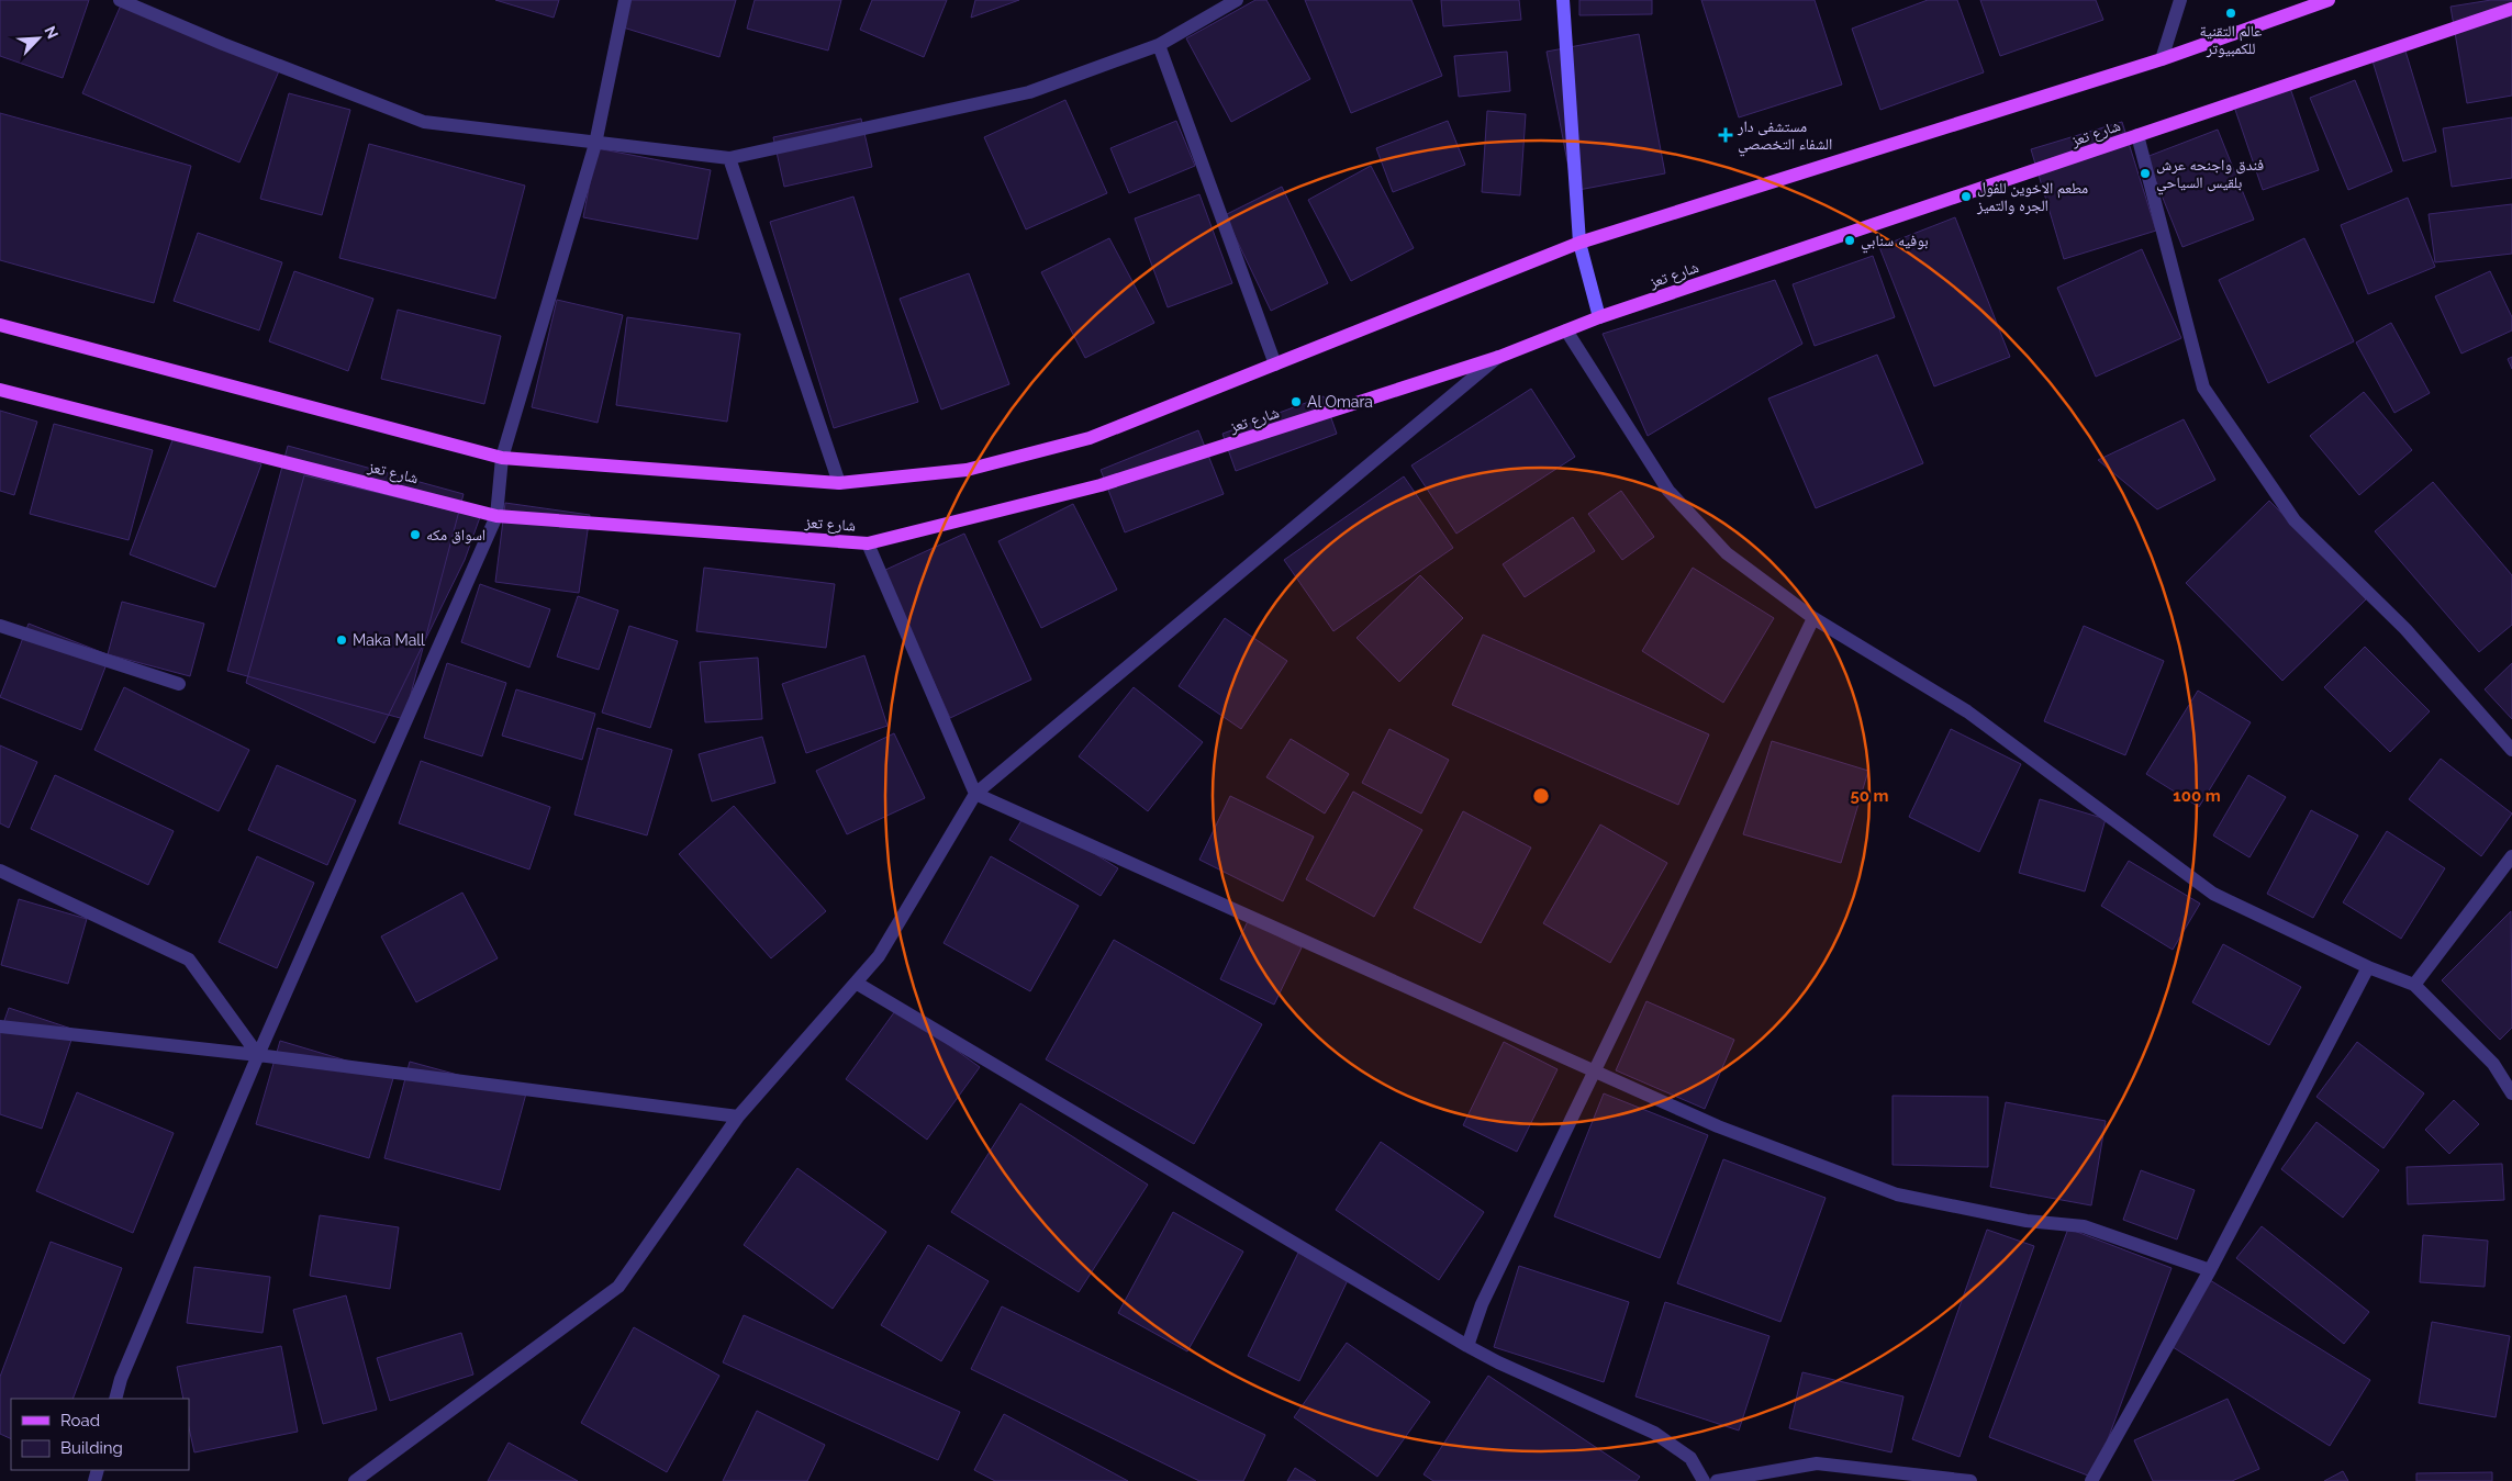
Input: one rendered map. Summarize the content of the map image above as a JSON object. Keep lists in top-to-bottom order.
{
  "streets": {
    "main road": ["شارع تعز"]
  },
  "places": {
    "other": [
      "عالم التقنية للكمبيوتر",
      "فندق واجنحه عرش بلقيس السياحي",
      "مطعم الاخوين للفول الجره والتميز",
      "بوفيه سنابي",
      "Al Omara",
      "اسواق مكه",
      "Maka Mall"
    ],
    "health": ["مستشفى دار الشفاء التخصصي"]
  },
  "legend": ["Road", "Building"],
  "north": "top right",
  "rings": ["50 m", "100 m"]
}
